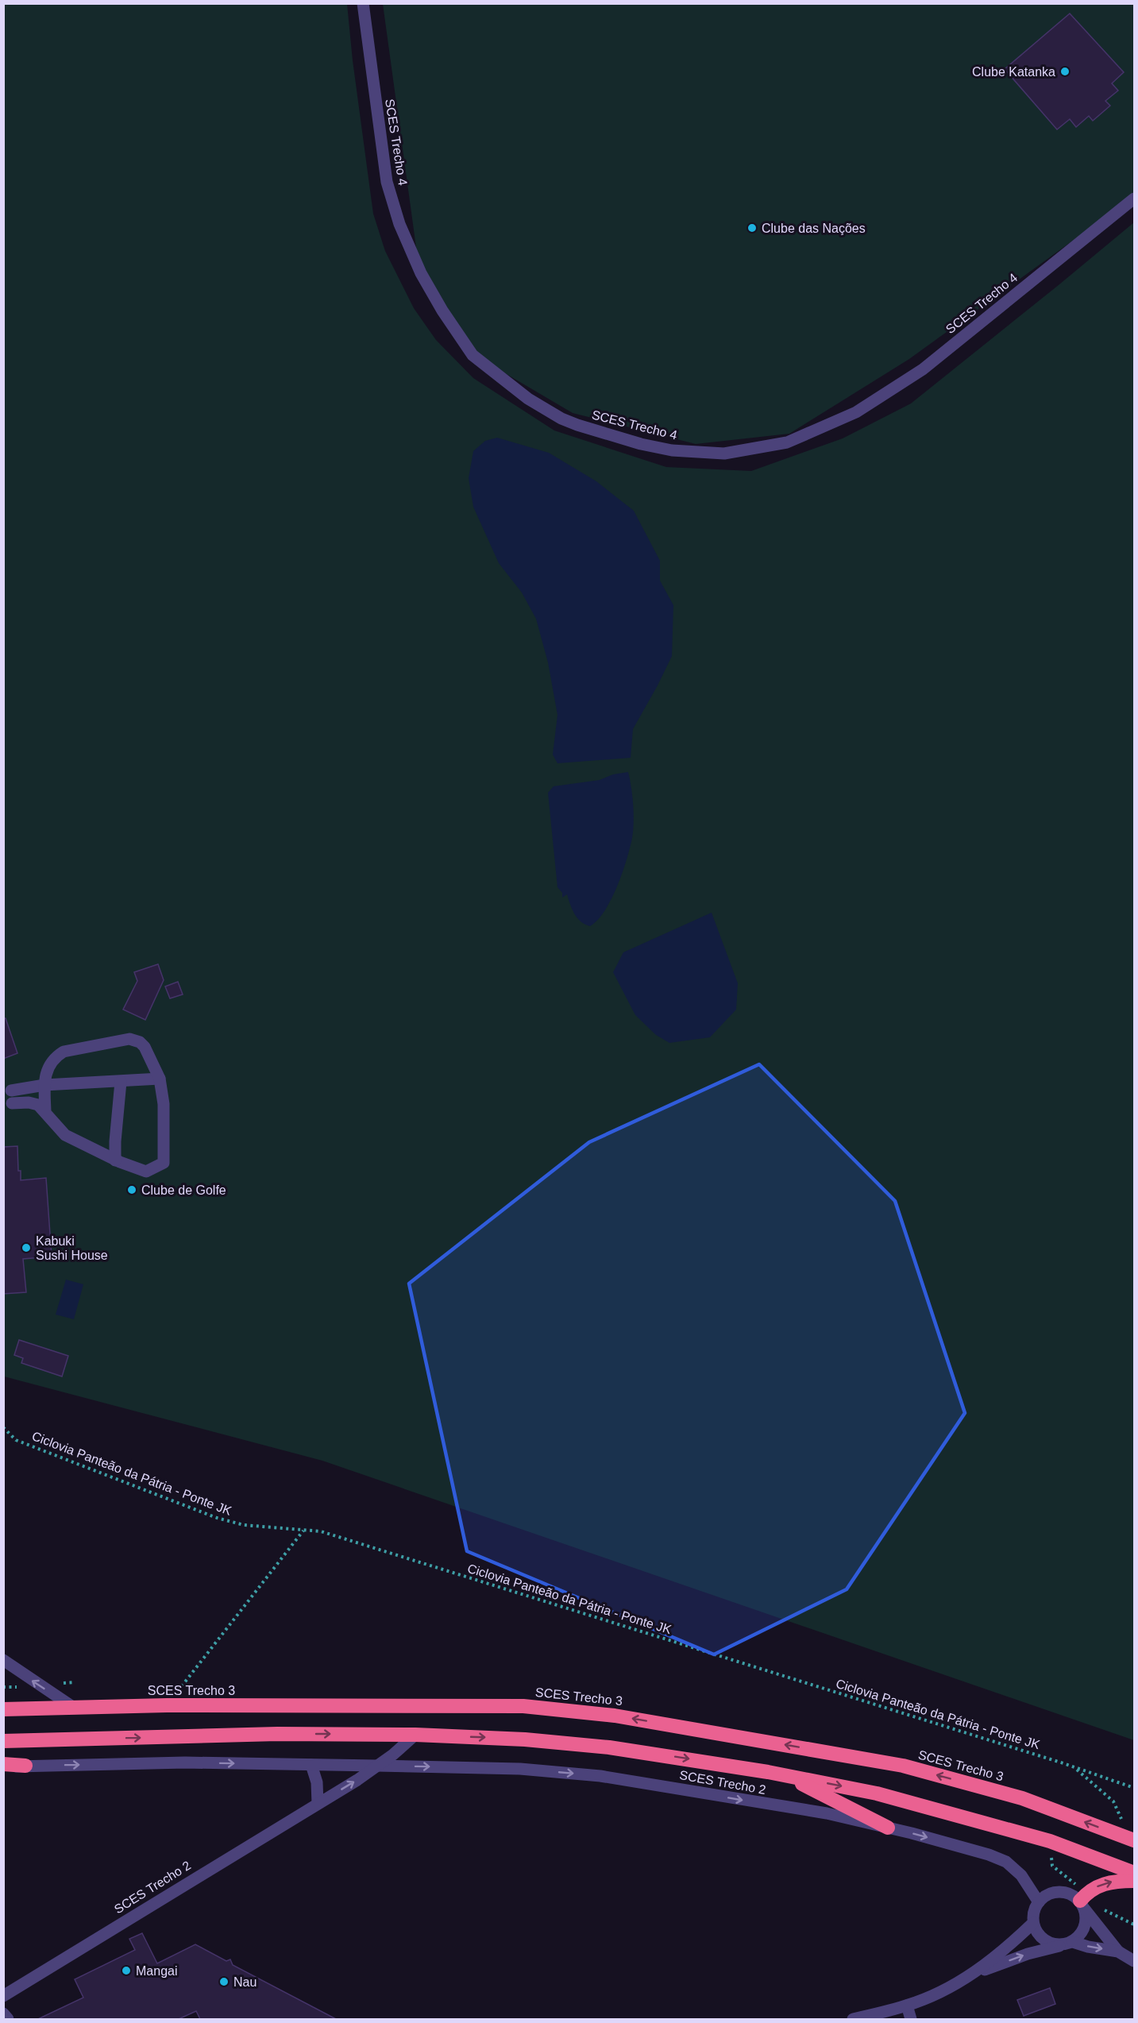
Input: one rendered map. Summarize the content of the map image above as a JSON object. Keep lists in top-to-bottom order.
{
  "streets": {
    "highway": ["SCES Trecho 3"],
    "street": ["SCES Trecho 4", "SCES Trecho 2"],
    "path": ["Ciclovia Panteão da Pátria - Ponte JK"]
  },
  "one_way": ["SCES Trecho 2"],
  "places": [
    "Clube Katanka",
    "Clube das Nações",
    "Clube de Golfe",
    "Kabuki Sushi House",
    "Mangai",
    "Nau"
  ]
}
